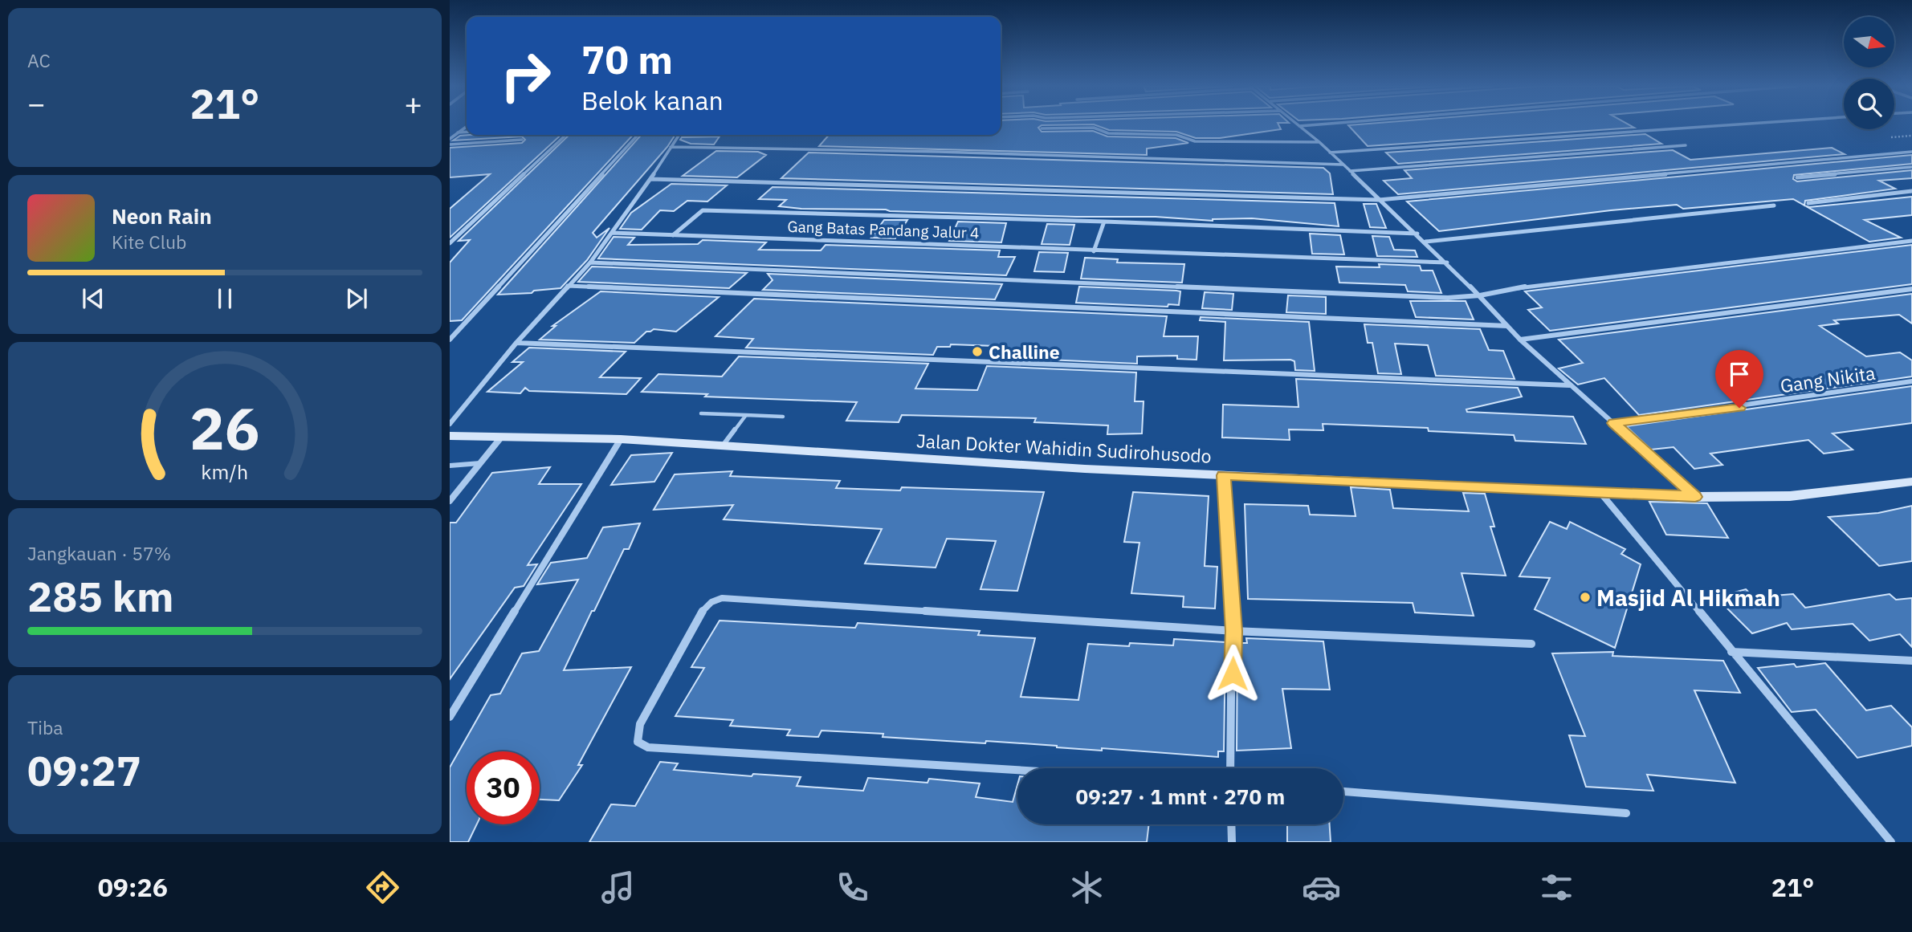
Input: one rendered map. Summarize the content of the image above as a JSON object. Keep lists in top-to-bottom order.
{
  "streets": {
    "street": ["Gang Batas Pandang Jalur 4", "Gang Nikita", "Jalan Dokter Wahidin Sudirohusodo"]
  },
  "places": ["Challine", "Masjid Al Hikmah"],
  "north": "right",
  "page": {
    "tile": [
      "AC",
      ["Jangkauan · 57%", "285 km"],
      ["Tiba", "09:27"]
    ],
    "turn": ["70 m", "Belok kanan"],
    "heat": ["−", "21°", "+"],
    "song": ["Neon Rain", "Kite Club"],
    "limit": "30",
    "trip": "09:27 · 1 mnt · 270 m",
    "tabs": ["09:26", "21°"],
    "gauge": ["26", "km/h"]
  }
}
